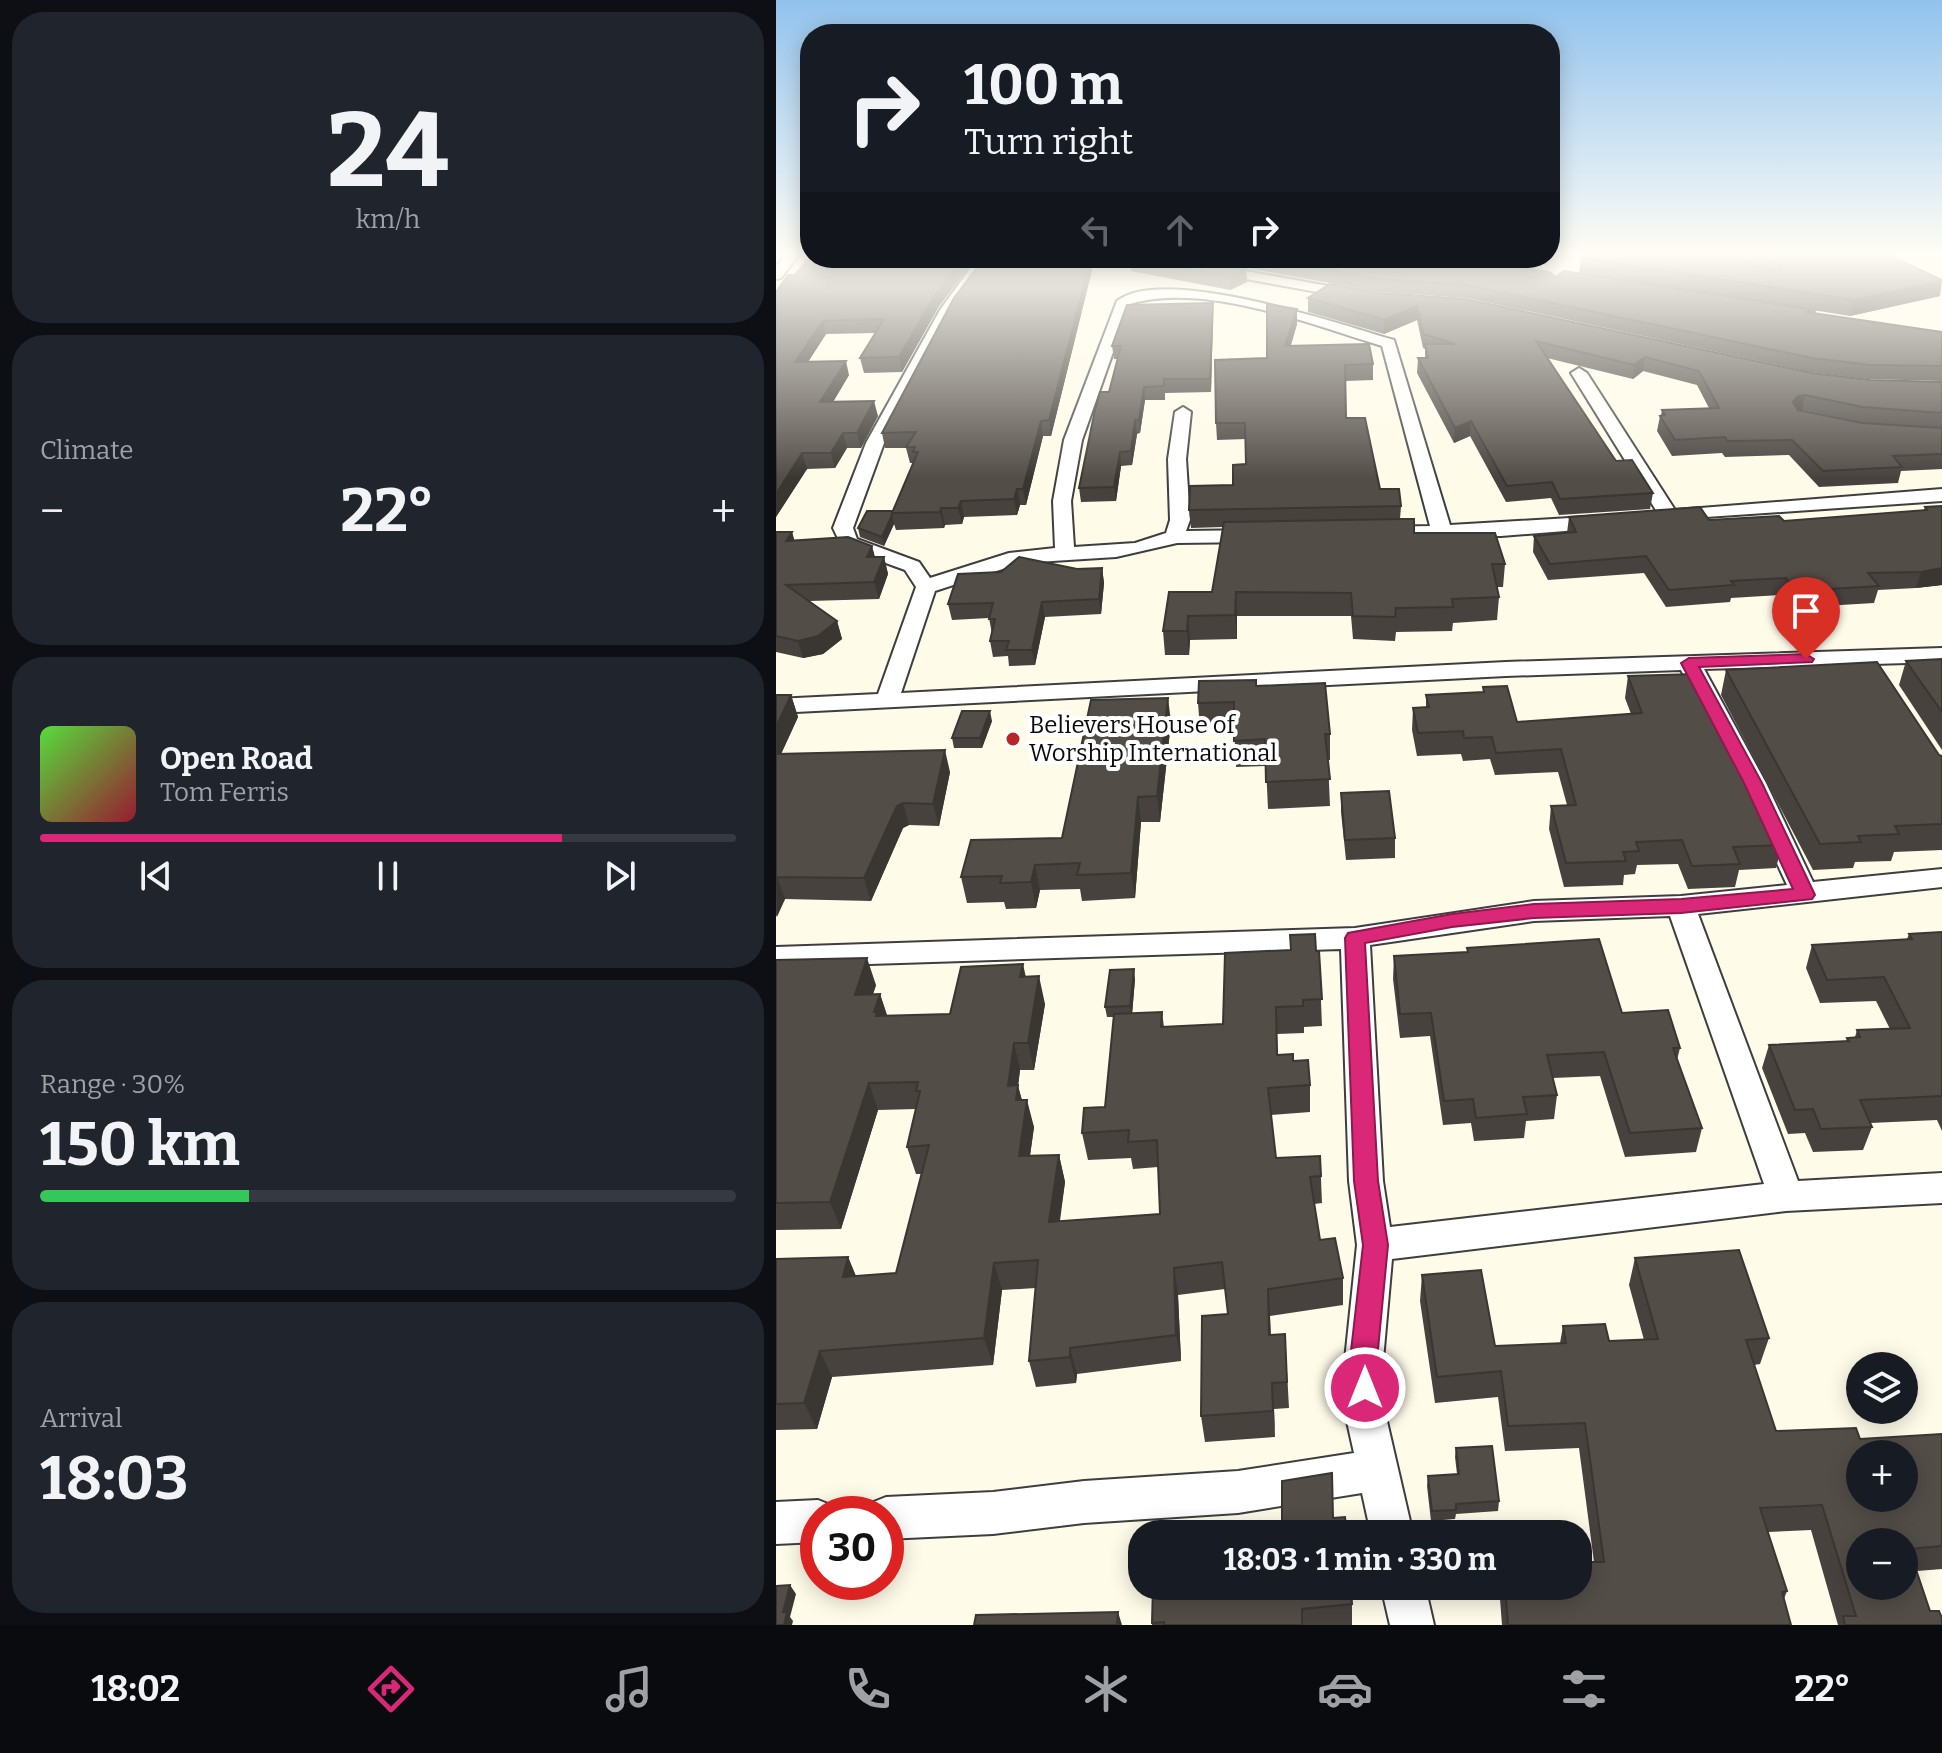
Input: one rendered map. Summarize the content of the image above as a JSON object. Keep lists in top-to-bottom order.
{
  "places": ["Believers House of Worship International"],
  "page": {
    "tile": [
      ["24", "km/h"],
      "Climate",
      ["Range · 30%", "150 km"],
      ["Arrival", "18:03"]
    ],
    "turn": ["100 m", "Turn right"],
    "heat": ["−", "22°", "+"],
    "song": ["Open Road", "Tom Ferris"],
    "map_buttons": ["+", "−"],
    "limit": "30",
    "trip": "18:03 · 1 min · 330 m",
    "tabs": ["18:02", "22°"]
  }
}
